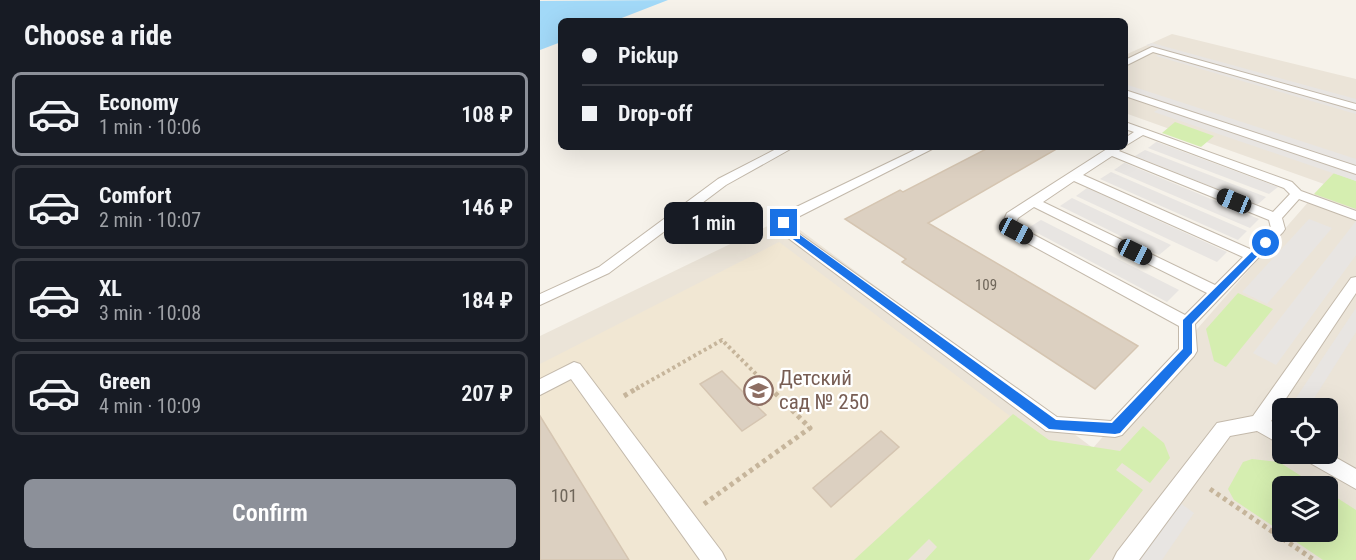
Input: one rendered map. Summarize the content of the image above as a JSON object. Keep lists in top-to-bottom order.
{
  "places": {
    "school or university": ["Детский сад № 250"]
  },
  "house_numbers": ["109", "101"],
  "page": {
    "heading": "Choose a ride",
    "banner": ["Pickup", "Drop-off"],
    "list": [
      {
        "name": "Economy",
        "note": "1 min · 10:06",
        "value": "108 ₽"
      },
      {
        "name": "Comfort",
        "note": "2 min · 10:07",
        "value": "146 ₽"
      },
      {
        "name": "XL",
        "note": "3 min · 10:08",
        "value": "184 ₽"
      },
      {
        "name": "Green",
        "note": "4 min · 10:09",
        "value": "207 ₽"
      }
    ],
    "bubble": "1 min",
    "buttons": "Confirm"
  }
}
